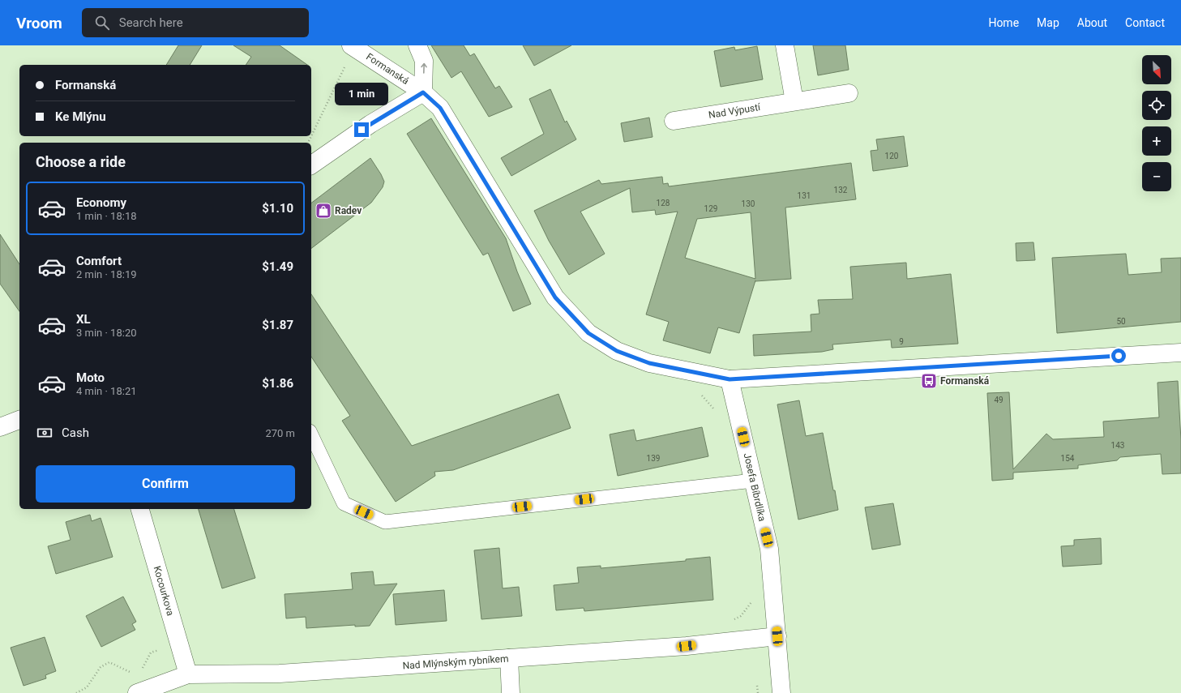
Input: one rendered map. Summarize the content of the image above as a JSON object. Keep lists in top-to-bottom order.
{
  "streets": {
    "street": [
      "Formanská",
      "Nad Výpustí",
      "Josefa Bíbrdlíka",
      "Kocourkova",
      "Nad Mlýnským rybníkem"
    ]
  },
  "crossings": [
    ["Formanská", "Josefa Bíbrdlíka"],
    ["Josefa Bíbrdlíka", "Nad Mlýnským rybníkem"],
    ["Kocourkova", "Nad Mlýnským rybníkem"]
  ],
  "places": {
    "shop": ["Radev"],
    "bus stop": ["Formanská"]
  },
  "house_numbers": [
    "120",
    "132",
    "131",
    "128",
    "130",
    "129",
    "50",
    "9",
    "49",
    "143",
    "139",
    "154"
  ],
  "north": "bottom right",
  "page": {
    "header": "Vroom",
    "search": "Search here",
    "nav": [
      "Home",
      "Map",
      "About",
      "Contact"
    ],
    "map_buttons": ["+", "−"],
    "banner": ["Formanská", "Ke Mlýnu"],
    "bubble": "1 min",
    "heading": "Choose a ride",
    "list": [
      {
        "name": "Economy",
        "note": "1 min · 18:18",
        "value": "$1.10"
      },
      {
        "name": "Comfort",
        "note": "2 min · 18:19",
        "value": "$1.49"
      },
      {
        "name": "XL",
        "note": "3 min · 18:20",
        "value": "$1.87"
      },
      {
        "name": "Moto",
        "note": "4 min · 18:21",
        "value": "$1.86"
      }
    ],
    "pay": ["Cash", "270 m"],
    "buttons": "Confirm"
  }
}
